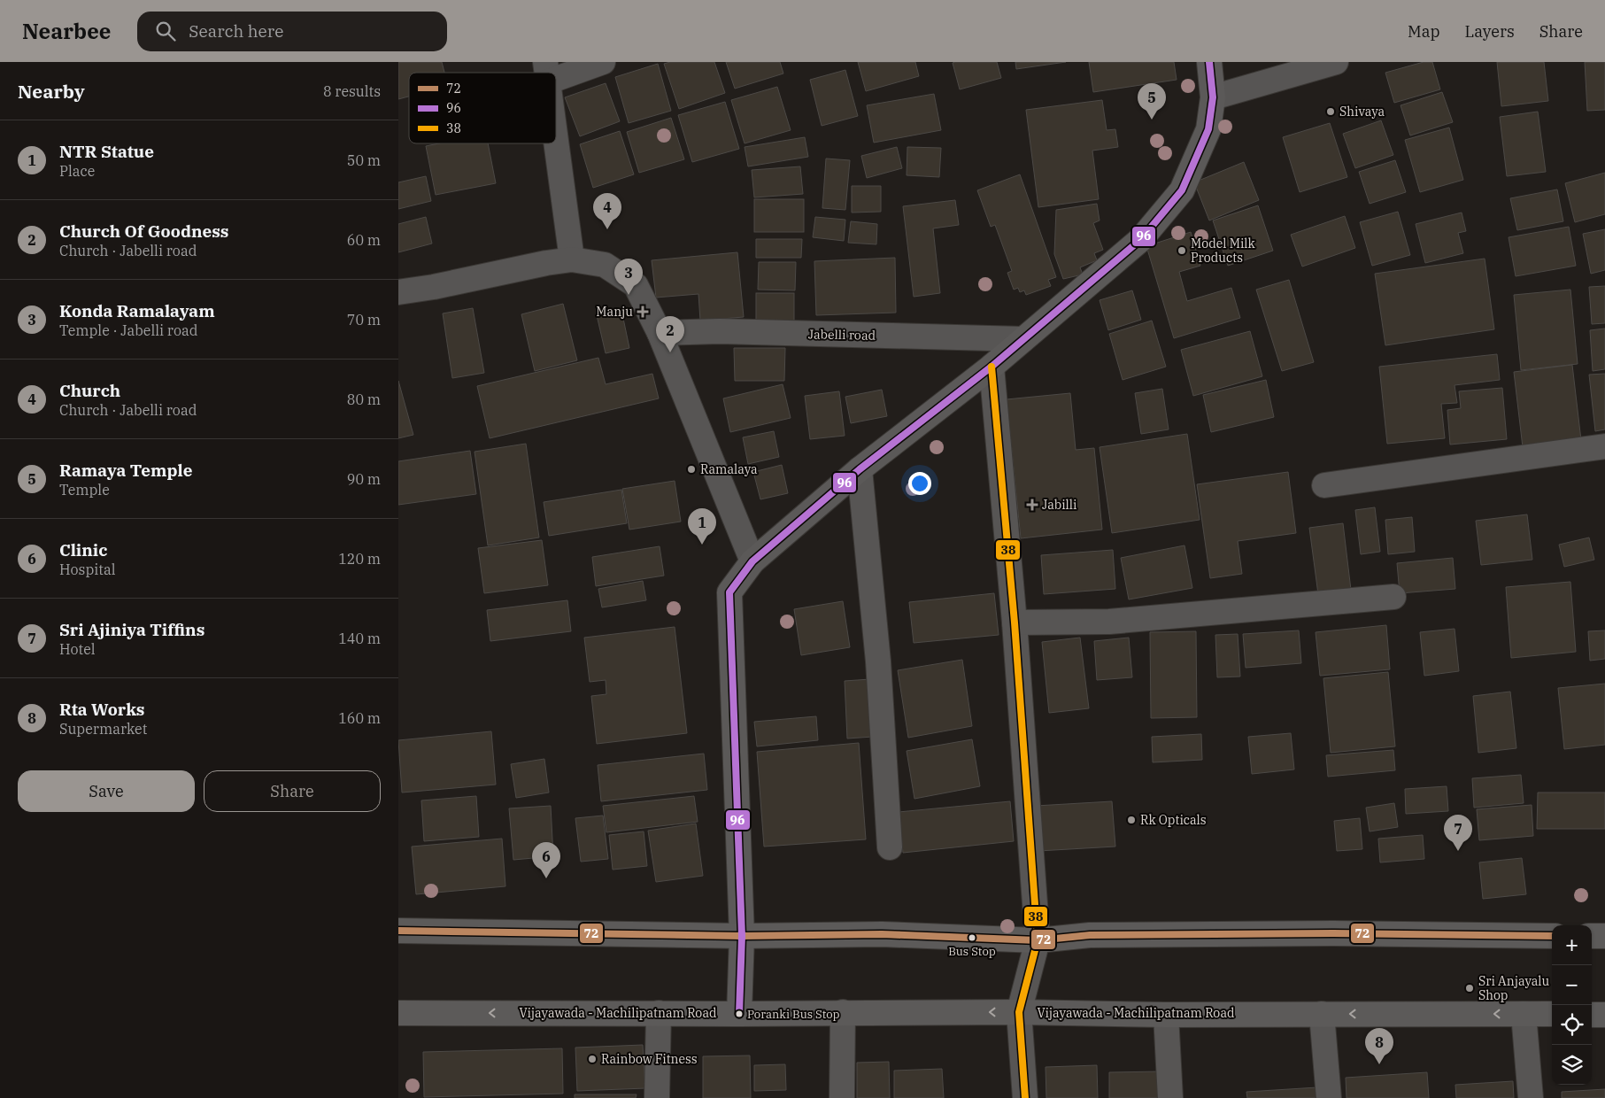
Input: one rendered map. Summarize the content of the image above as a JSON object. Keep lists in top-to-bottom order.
{
  "streets": {
    "highway": ["Vijayawada - Machilipatnam Road"],
    "street": ["Jabelli road"]
  },
  "places": {
    "other": [
      "Shivaya",
      "Model Milk Products",
      "Ramalaya",
      "Rk Opticals",
      "Bus Stop",
      "Sri Anjayalu Shop",
      "Poranki Bus Stop",
      "Rainbow Fitness"
    ],
    "health": ["Manju", "Jabilli"]
  },
  "lines": ["transit line 96", "transit line 38", "transit line 72"],
  "legend": ["72", "96", "38"],
  "page": {
    "header": "Nearbee",
    "search": "Search here",
    "nav": ["Map", "Layers", "Share"],
    "heading": ["Nearby", "8 results"],
    "pins": [
      "5",
      "4",
      "3",
      "2",
      "1",
      "7",
      "6",
      "8"
    ],
    "list": [
      {
        "mark": "1",
        "name": "NTR Statue",
        "note": "Place",
        "value": "50 m"
      },
      {
        "mark": "2",
        "name": "Church Of Goodness",
        "note": "Church · Jabelli road",
        "value": "60 m"
      },
      {
        "mark": "3",
        "name": "Konda Ramalayam",
        "note": "Temple · Jabelli road",
        "value": "70 m"
      },
      {
        "mark": "4",
        "name": "Church",
        "note": "Church · Jabelli road",
        "value": "80 m"
      },
      {
        "mark": "5",
        "name": "Ramaya Temple",
        "note": "Temple",
        "value": "90 m"
      },
      {
        "mark": "6",
        "name": "Clinic",
        "note": "Hospital",
        "value": "120 m"
      },
      {
        "mark": "7",
        "name": "Sri Ajiniya Tiffins",
        "note": "Hotel",
        "value": "140 m"
      },
      {
        "mark": "8",
        "name": "Rta Works",
        "note": "Supermarket",
        "value": "160 m"
      }
    ],
    "buttons": ["Save", "Share"],
    "map_buttons": ["+", "−"]
  }
}
